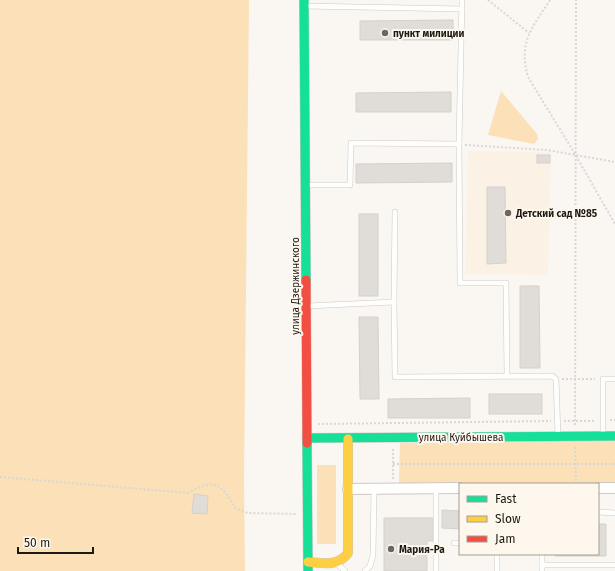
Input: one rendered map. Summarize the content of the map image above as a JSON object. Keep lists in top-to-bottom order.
{
  "streets": {
    "main road": ["улица Дзержинского", "улица Куйбышева"]
  },
  "crossings": [
    ["улица Дзержинского", "улица Куйбышева"]
  ],
  "places": ["пункт милиции", "Детский сад №85", "Мария-Ра"],
  "legend": ["Fast", "Slow", "Jam"],
  "scale_bar": "50 m"
}
